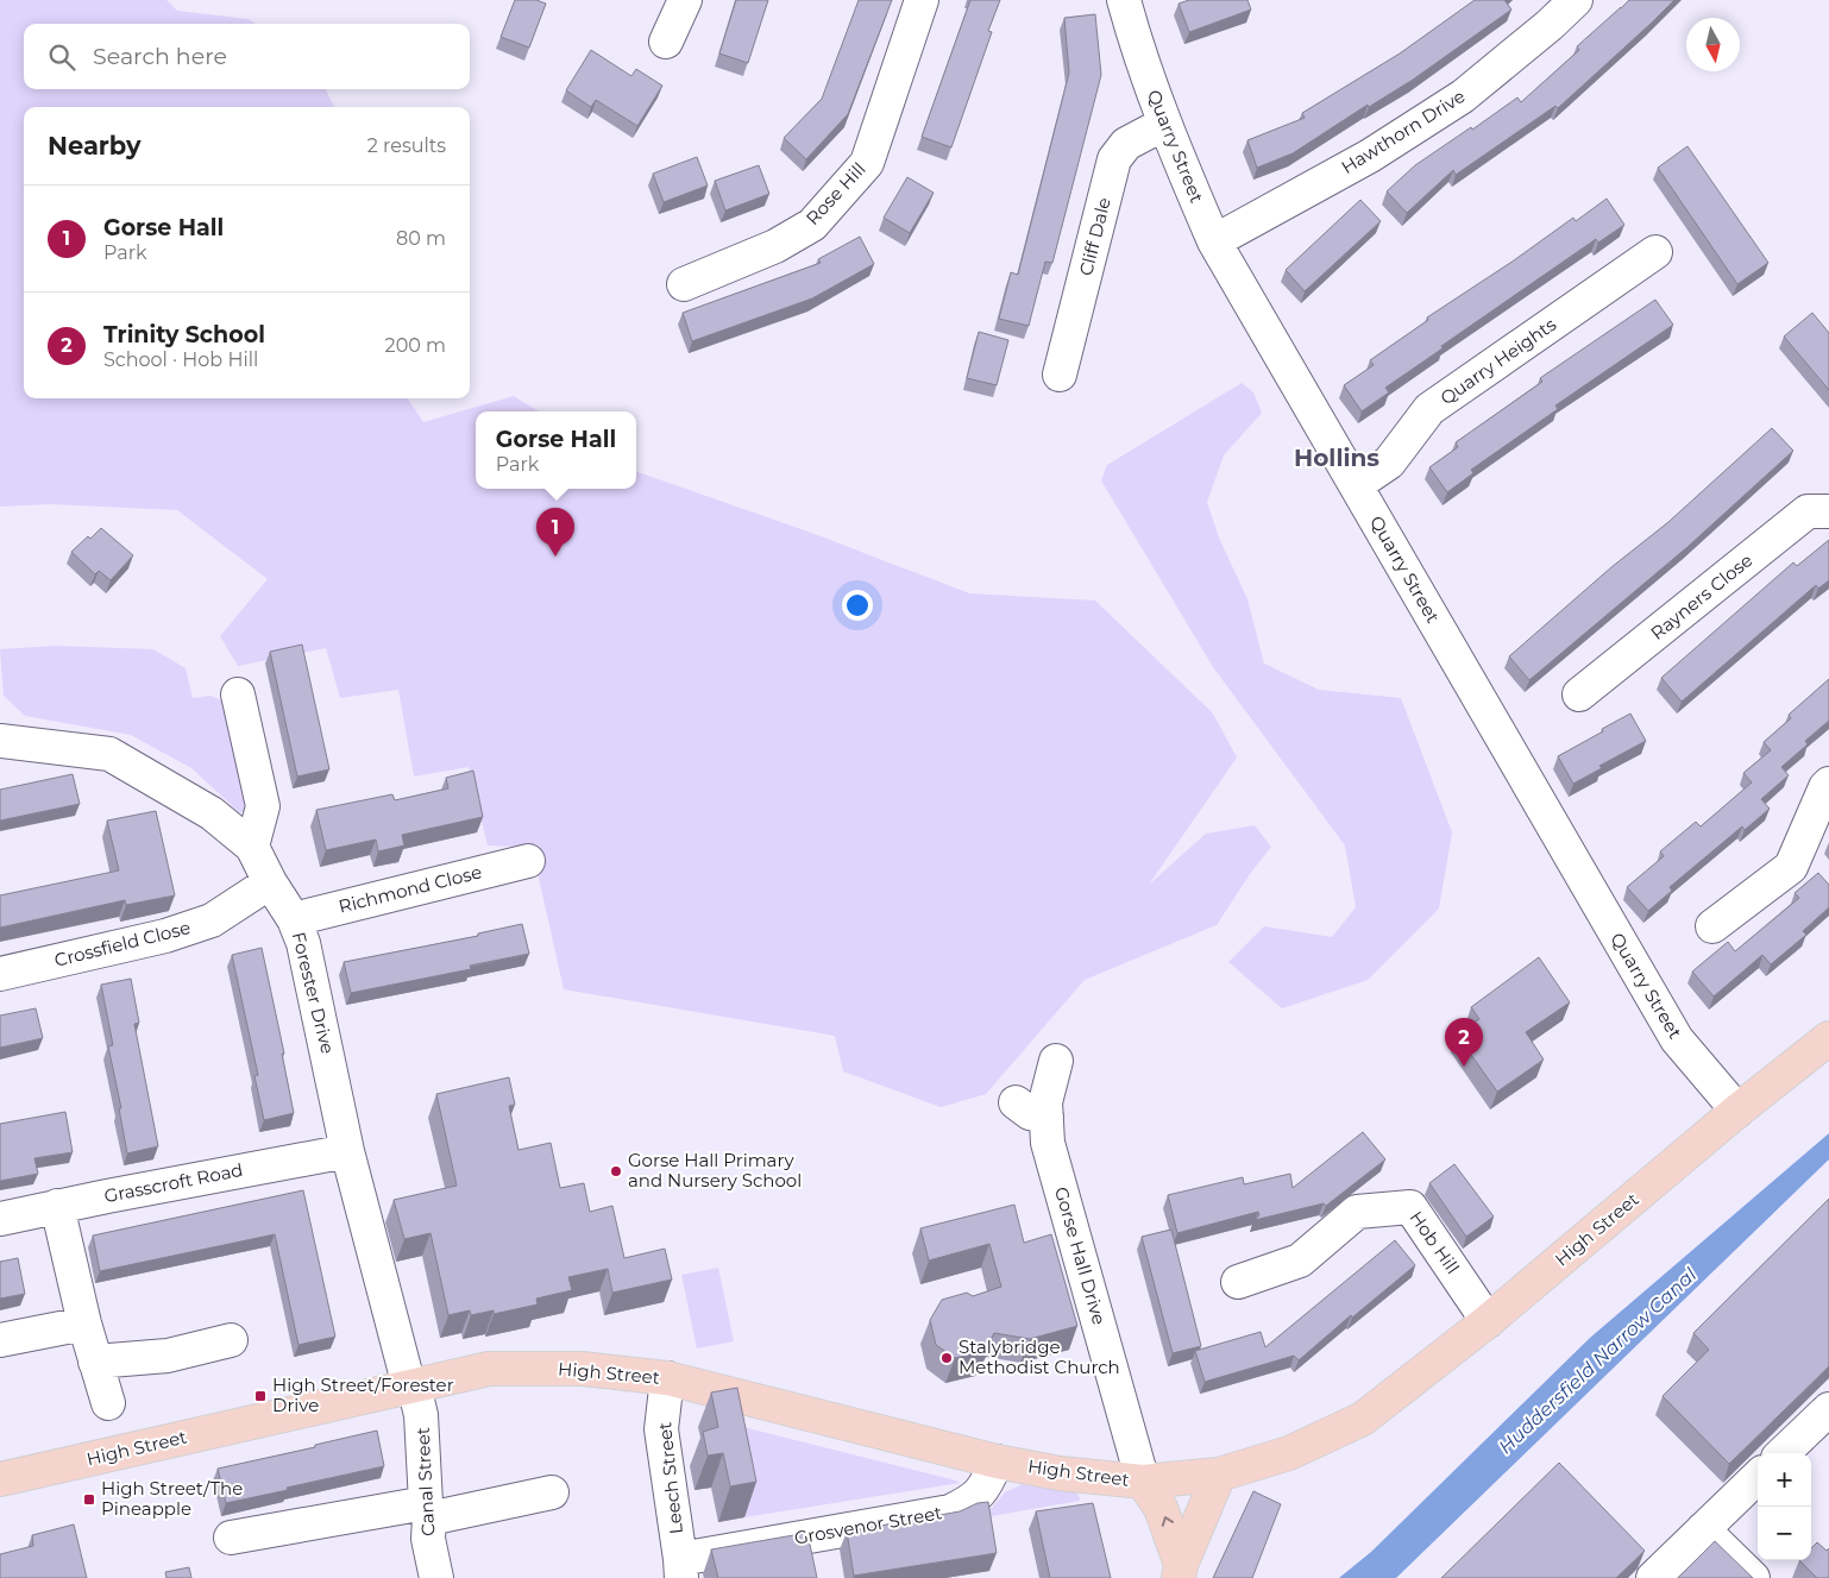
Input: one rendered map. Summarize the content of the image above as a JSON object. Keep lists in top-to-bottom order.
{
  "streets": {
    "main road": ["High Street"],
    "street": [
      "Hawthorn Drive",
      "Quarry Street",
      "Rose Hill",
      "Cliff Dale",
      "Quarry Heights",
      "Rayners Close",
      "Richmond Close",
      "Crossfield Close",
      "Forester Drive",
      "Grasscroft Road",
      "Hob Hill",
      "Gorse Hall Drive",
      "Leech Street",
      "Canal Street",
      "Grosvenor Street"
    ]
  },
  "crossings": [
    ["Hawthorn Drive", "Quarry Street"],
    ["Quarry Street", "Cliff Dale"],
    ["Quarry Street", "Quarry Heights"],
    ["Quarry Street", "High Street"],
    ["Richmond Close", "Forester Drive"],
    ["Crossfield Close", "Forester Drive"],
    ["Forester Drive", "Grasscroft Road"],
    ["Forester Drive", "High Street"],
    ["Forester Drive", "Canal Street"],
    ["High Street", "Hob Hill"],
    ["High Street", "Gorse Hall Drive"],
    ["High Street", "Leech Street"],
    ["High Street", "Canal Street"],
    ["High Street", "Grosvenor Street"],
    ["Leech Street", "Grosvenor Street"]
  ],
  "districts": ["Hollins"],
  "water": ["Huddersfield Narrow Canal"],
  "places": {
    "other": ["Gorse Hall Primary and Nursery School", "Stalybridge Methodist Church"],
    "transit": ["High Street/Forester Drive", "High Street/The Pineapple"]
  },
  "north": "bottom",
  "page": {
    "search": "Search here",
    "heading": ["Nearby", "2 results"],
    "list": [
      {
        "mark": "1",
        "name": "Gorse Hall",
        "note": "Park",
        "value": "80 m"
      },
      {
        "mark": "2",
        "name": "Trinity School",
        "note": "School · Hob Hill",
        "value": "200 m"
      }
    ],
    "popup": ["Gorse Hall", "Park"],
    "pins": ["1", "2"],
    "map_buttons": ["+", "−"]
  }
}
